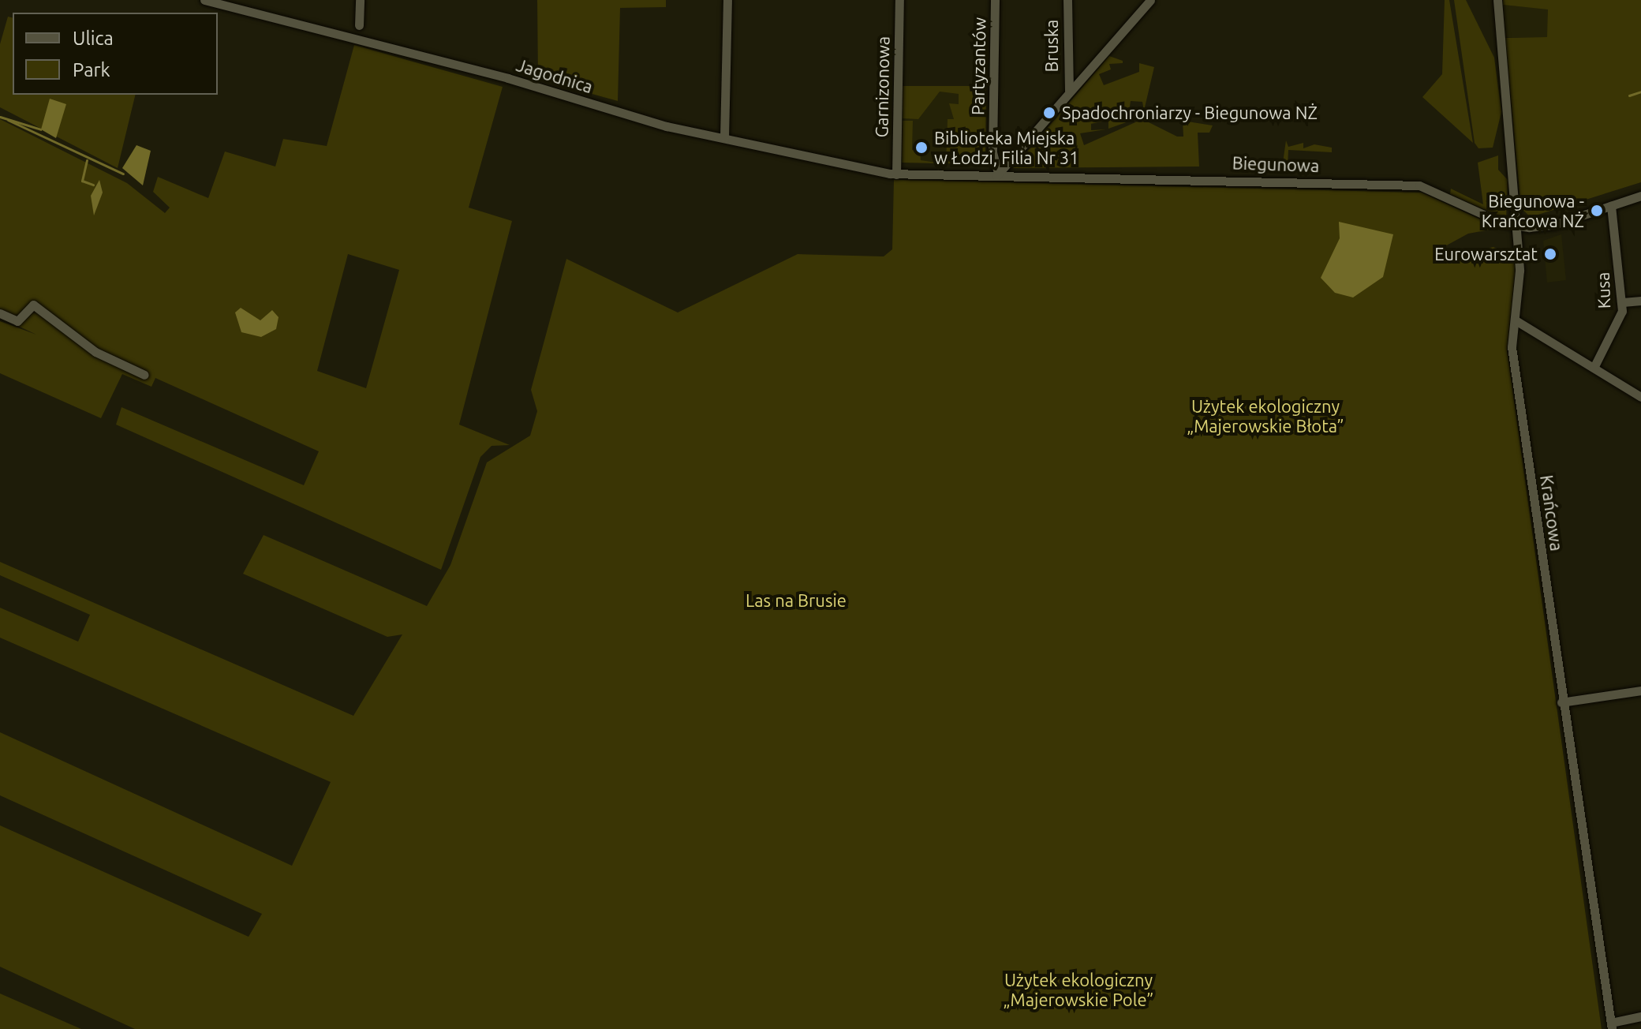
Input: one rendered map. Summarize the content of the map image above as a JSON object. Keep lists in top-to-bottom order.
{
  "streets": {
    "street": [
      "Bruska",
      "Partyzantów",
      "Jagodnica",
      "Garnizonowa",
      "Biegunowa",
      "Kusa",
      "Krańcowa"
    ]
  },
  "crossings": [
    ["Partyzantów", "Biegunowa"],
    ["Jagodnica", "Garnizonowa"],
    ["Jagodnica", "Biegunowa"],
    ["Garnizonowa", "Biegunowa"],
    ["Biegunowa", "Kusa"],
    ["Biegunowa", "Krańcowa"]
  ],
  "parks": ["Użytek ekologiczny „Majerowskie Błota”", "Las na Brusie", "Użytek ekologiczny „Majerowskie Pole”"],
  "places": [
    "Spadochroniarzy - Biegunowa NŻ",
    "Biblioteka Miejska w Łodzi, Filia Nr 31",
    "Biegunowa - Krańcowa NŻ",
    "Eurowarsztat"
  ],
  "legend": ["Ulica", "Park"]
}
